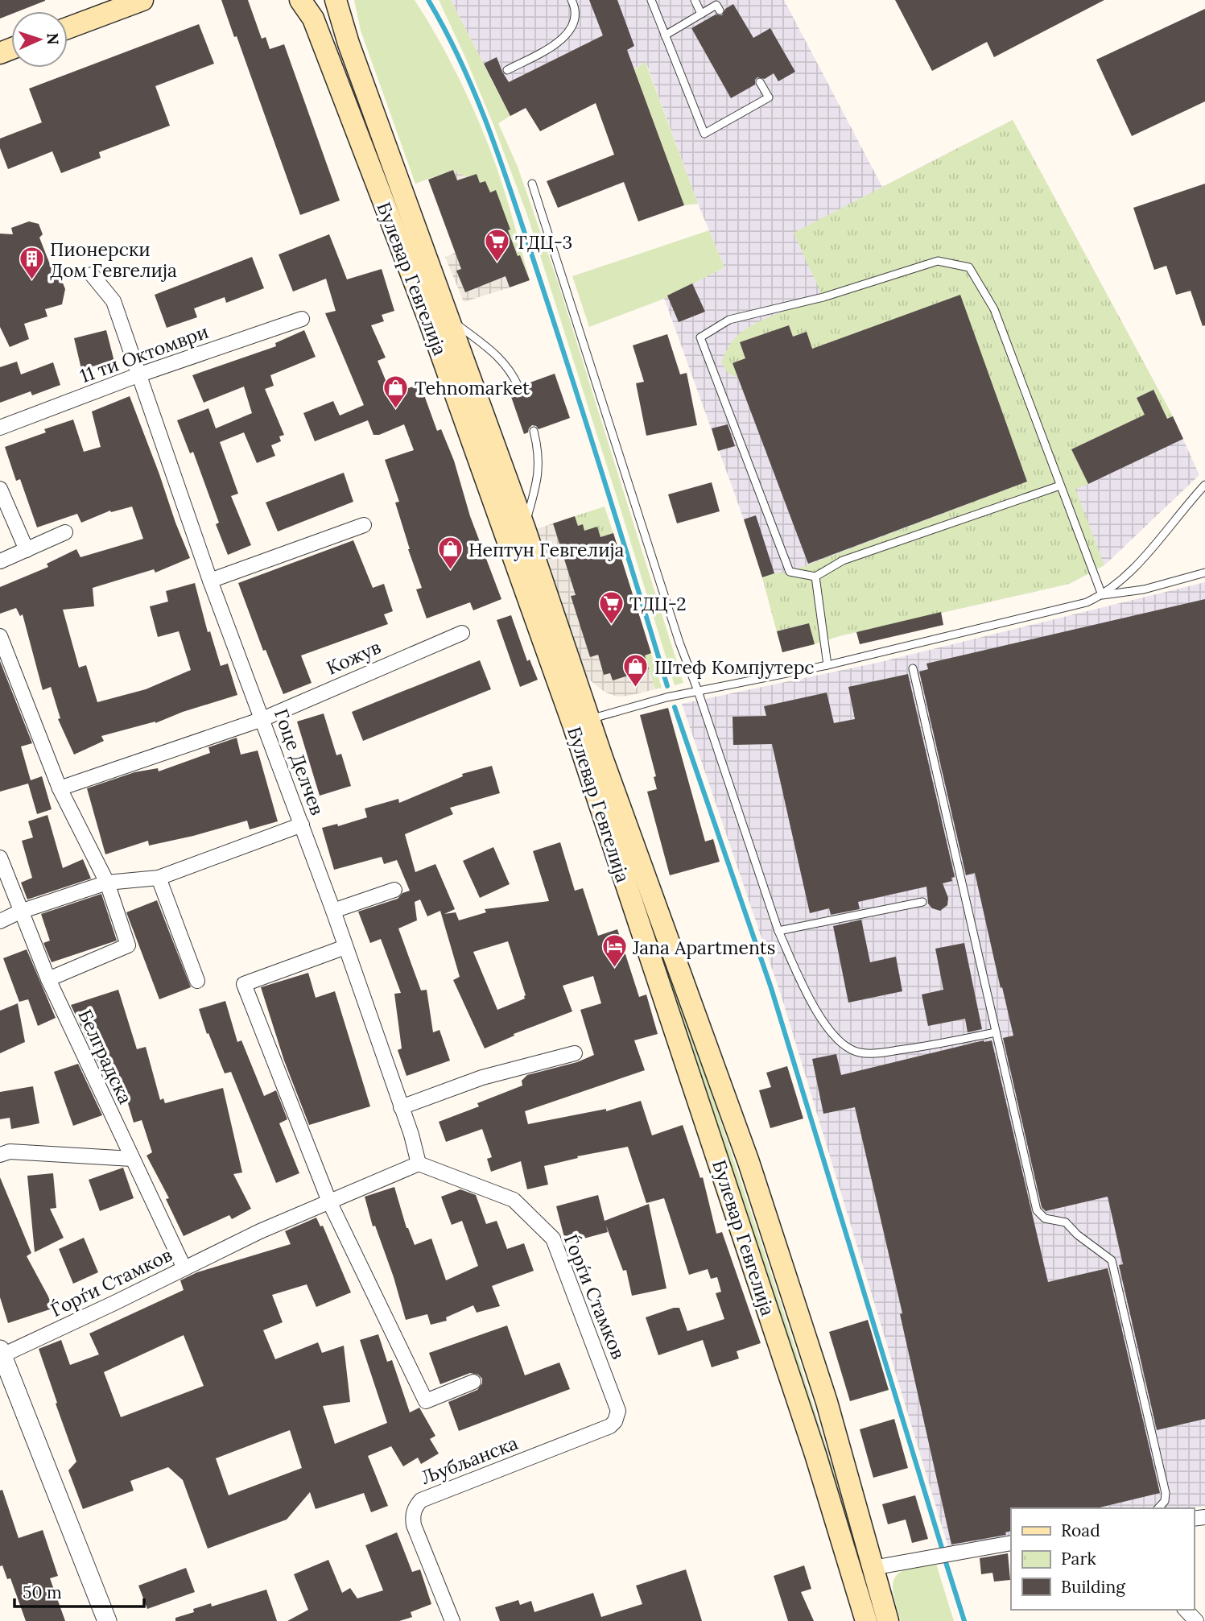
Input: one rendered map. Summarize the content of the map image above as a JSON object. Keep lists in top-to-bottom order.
{
  "streets": {
    "main road": ["Булевар Гевгелија"],
    "street": [
      "11 ти Октомври",
      "Кожув",
      "Гоце Делчев",
      "Белградска",
      "Ѓорѓи Стамков",
      "Љубљанска"
    ]
  },
  "crossings": [
    ["11 ти Октомври", "Гоце Делчев"],
    ["Кожув", "Гоце Делчев"],
    ["Гоце Делчев", "Ѓорѓи Стамков"],
    ["Белградска", "Ѓорѓи Стамков"],
    ["Ѓорѓи Стамков", "Љубљанска"]
  ],
  "places": {
    "supermarket": ["ТДЦ-3", "ТДЦ-2"],
    "building": ["Пионерски Дом Гевгелија"],
    "shop": ["Tehnomarket", "Нептун Гевгелија", "Штеф Компјутерс"],
    "hotel": ["Jana Apartments"]
  },
  "legend": ["Road", "Park", "Building"],
  "scale_bar": "50 m",
  "north": "right"
}
